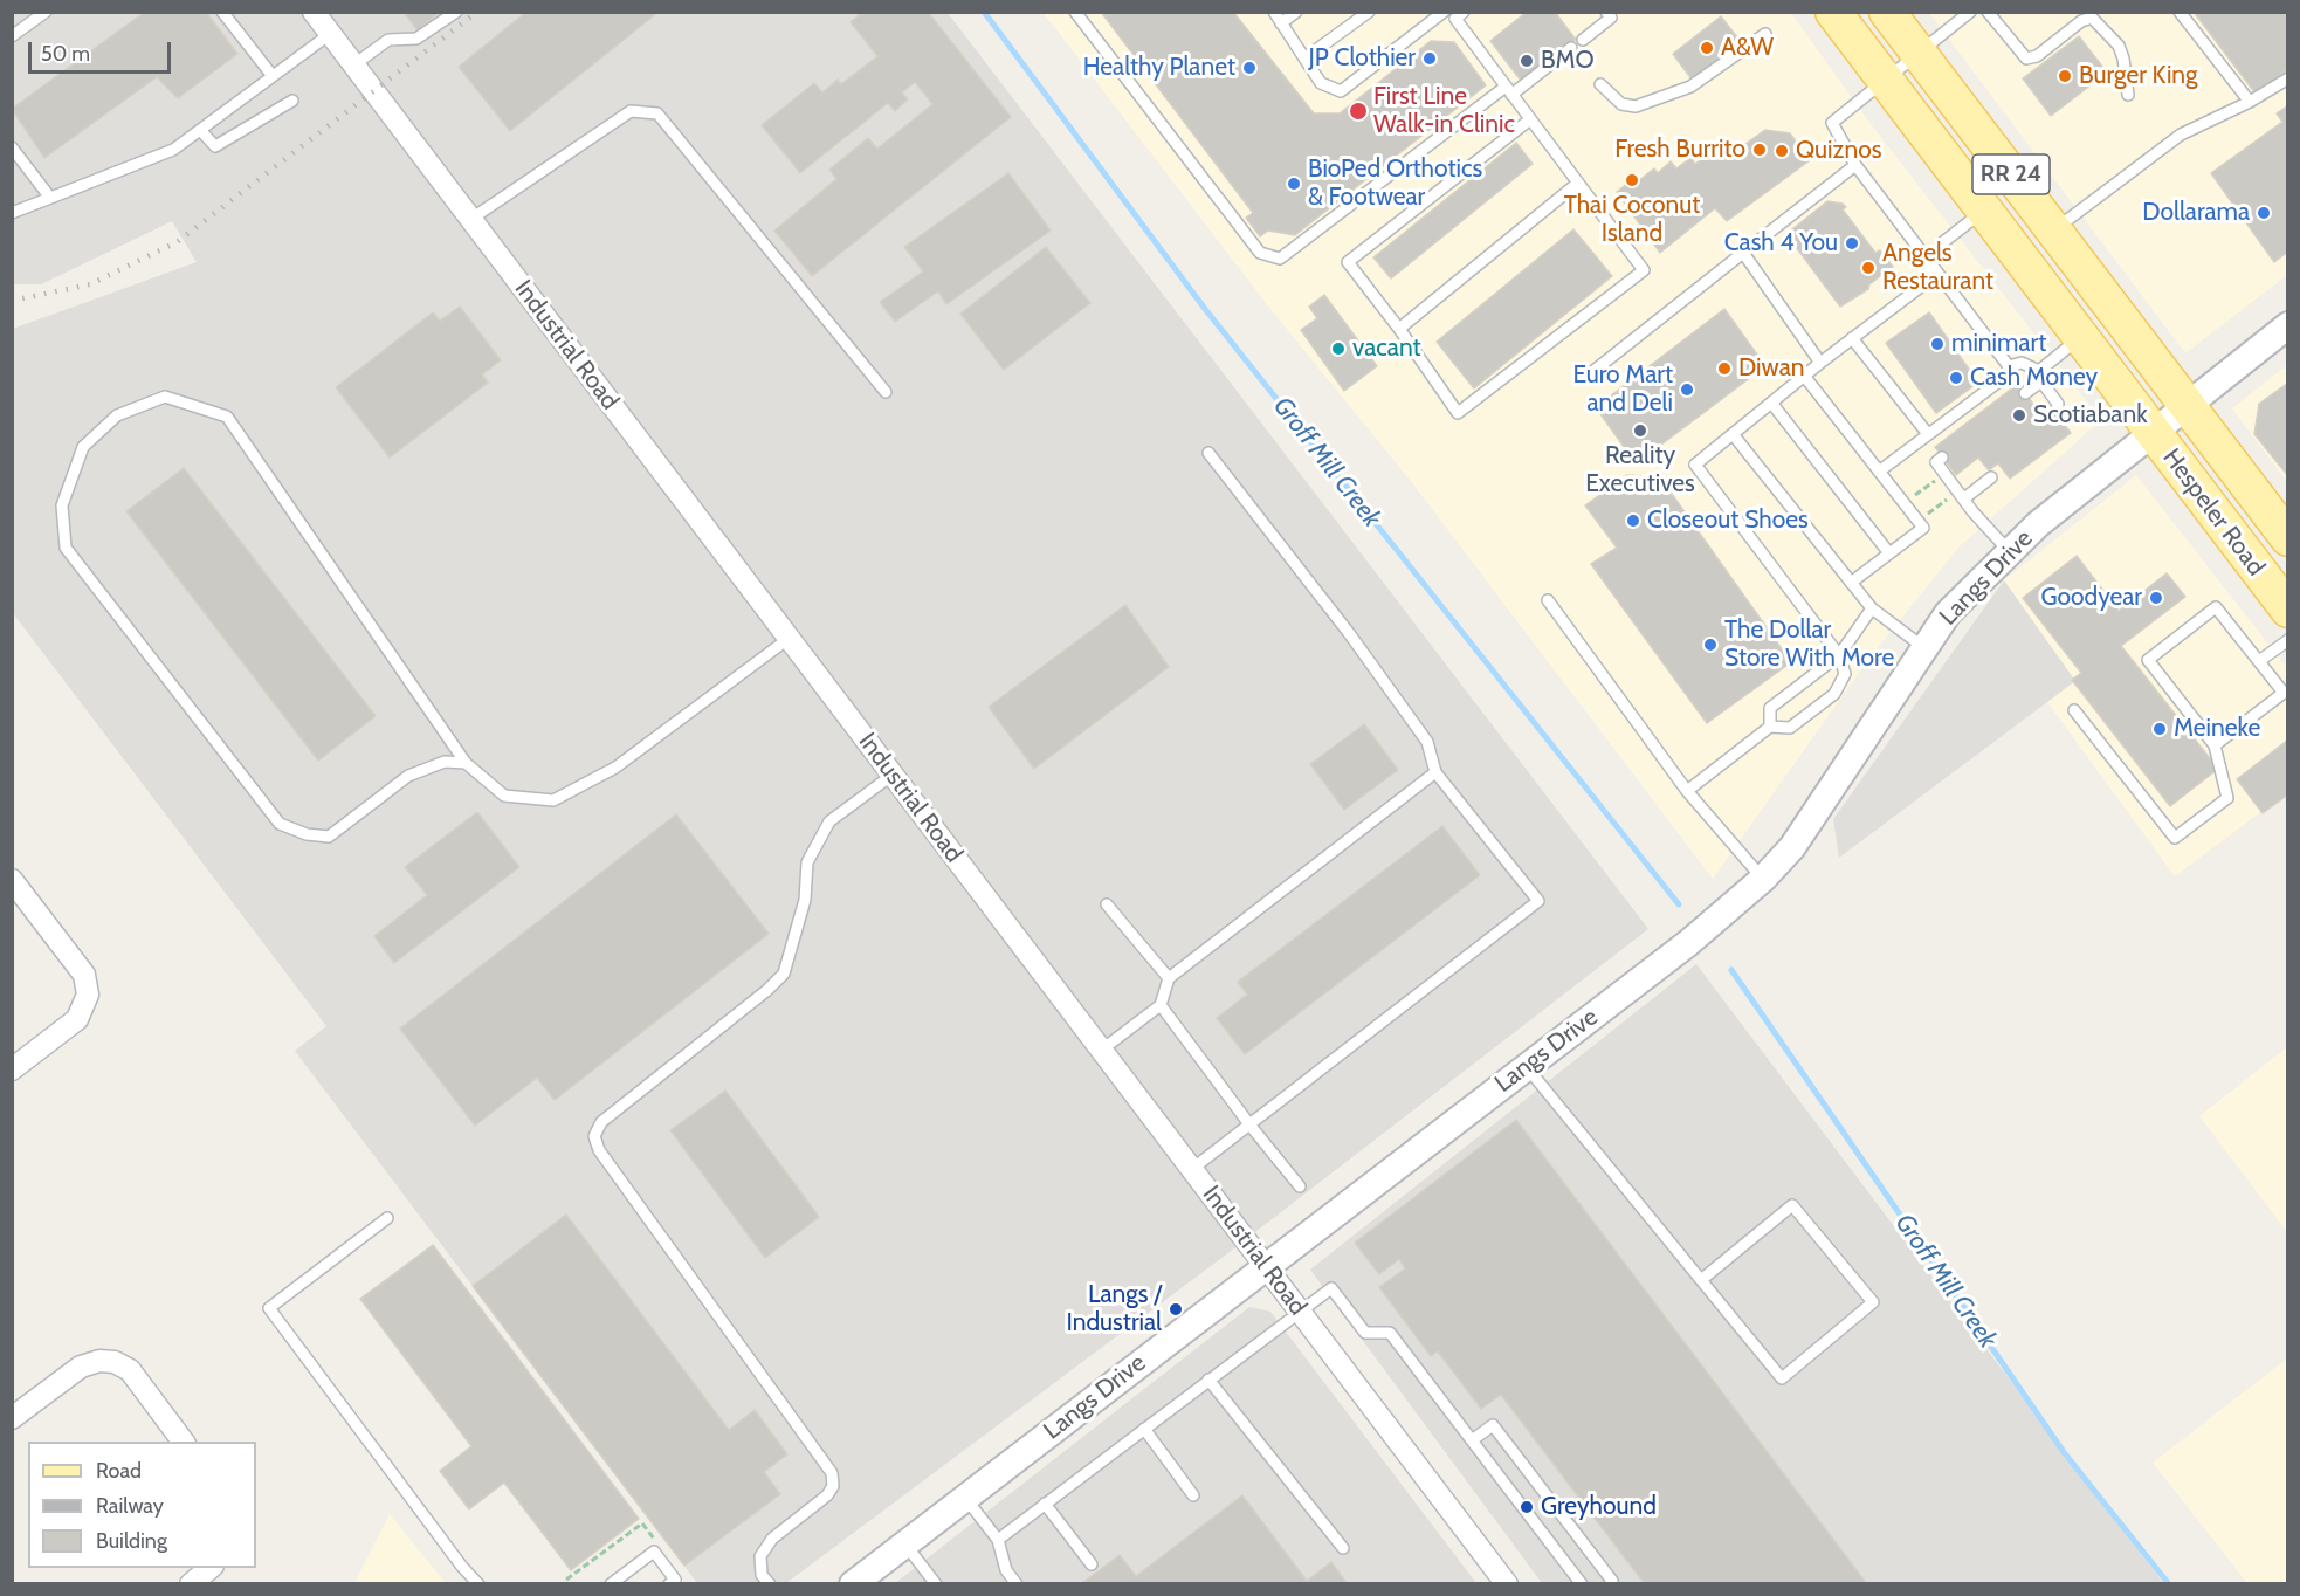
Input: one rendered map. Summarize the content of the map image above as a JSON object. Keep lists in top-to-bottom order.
{
  "streets": {
    "main road": ["RR 24", "Hespeler Road"],
    "street": ["Industrial Road", "Langs Drive"]
  },
  "crossings": [
    ["Industrial Road", "Langs Drive"],
    ["Hespeler Road", "Langs Drive"]
  ],
  "water": ["Groff Mill Creek"],
  "places": [
    "A&W",
    "JP Clothier",
    "BMO",
    "Healthy Planet",
    "Burger King",
    "First Line Walk-in Clinic",
    "Fresh Burrito",
    "Quiznos",
    "Thai Coconut Island",
    "BioPed Orthotics & Footwear",
    "Dollarama",
    "Cash 4 You",
    "Angels Restaurant",
    "minimart",
    "vacant",
    "Diwan",
    "Cash Money",
    "Euro Mart and Deli",
    "Scotiabank",
    "Reality Executives",
    "Closeout Shoes",
    "Goodyear",
    "The Dollar Store With More",
    "Meineke",
    "Langs / Industrial",
    "Greyhound"
  ],
  "legend": ["Road", "Railway", "Building"],
  "scale_bar": "50 m"
}
